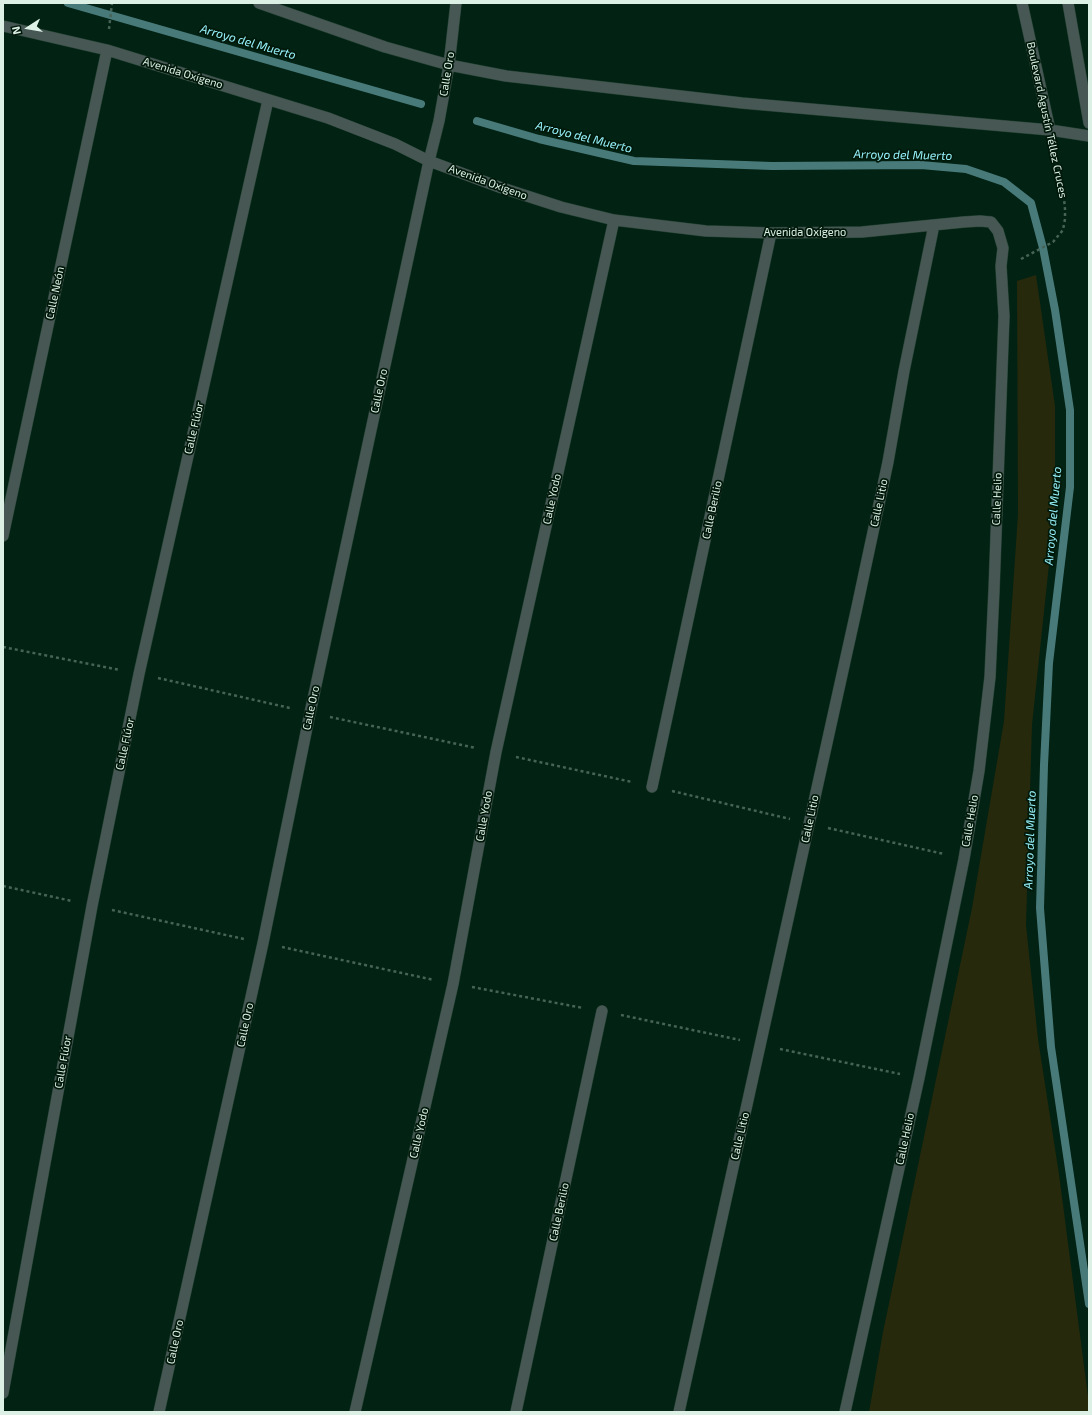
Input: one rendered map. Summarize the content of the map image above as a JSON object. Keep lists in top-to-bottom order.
{
  "streets": {
    "street": [
      "Avenida Oxígeno",
      "Calle Oro",
      "Boulevard Agustín Téllez Cruces",
      "Calle Neón",
      "Calle Flúor",
      "Calle Yodo",
      "Calle Helio",
      "Calle Litio",
      "Calle Berilio"
    ]
  },
  "crossings": [
    ["Avenida Oxígeno", "Calle Oro"],
    ["Avenida Oxígeno", "Calle Neón"],
    ["Avenida Oxígeno", "Calle Flúor"],
    ["Avenida Oxígeno", "Calle Yodo"],
    ["Avenida Oxígeno", "Calle Helio"],
    ["Avenida Oxígeno", "Calle Litio"],
    ["Avenida Oxígeno", "Calle Berilio"]
  ],
  "water": ["Arroyo del Muerto"],
  "north": "left"
}
